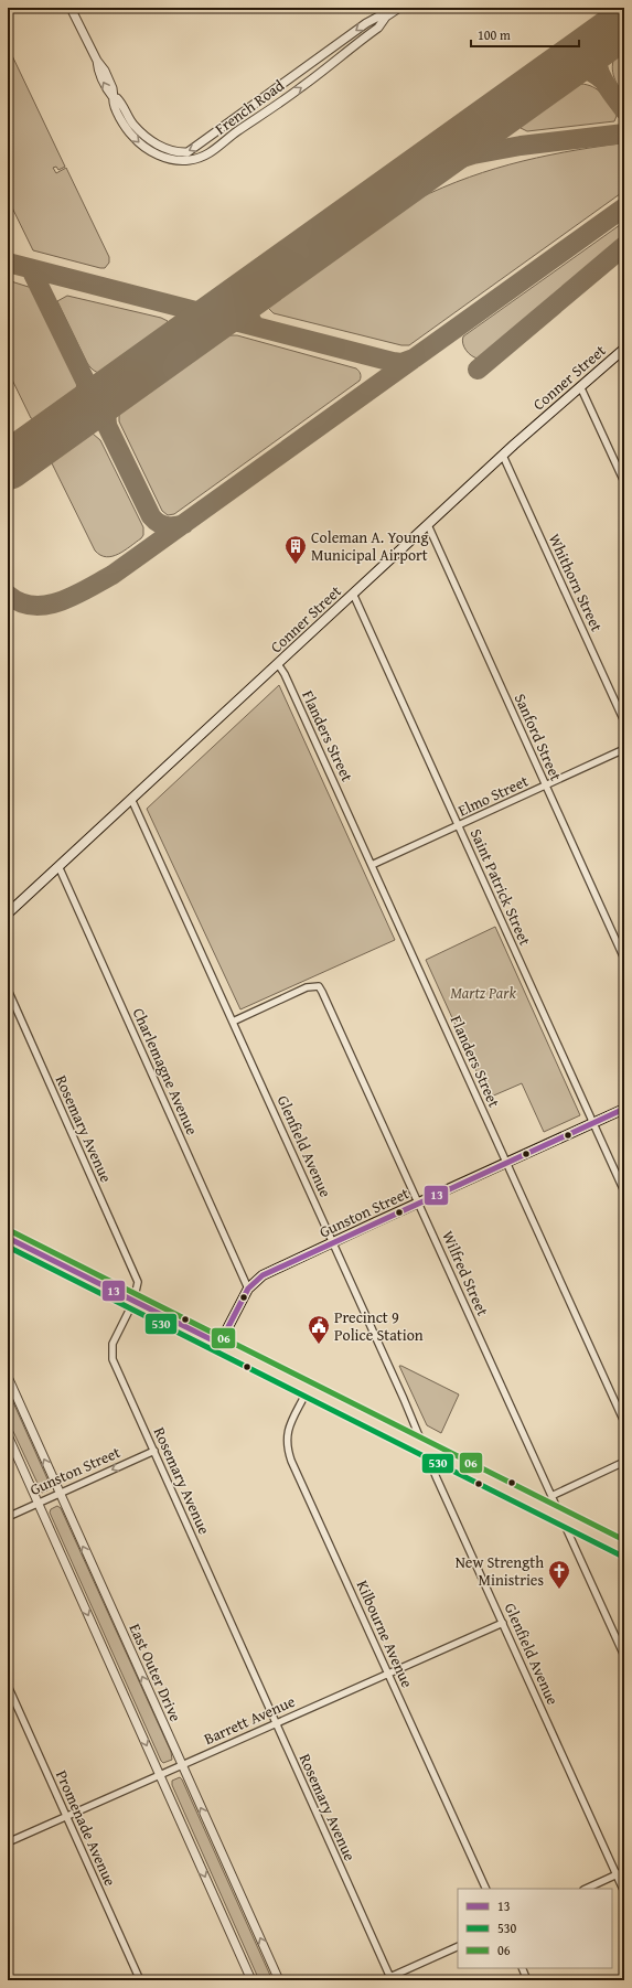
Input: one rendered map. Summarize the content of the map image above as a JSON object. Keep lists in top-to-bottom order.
{
  "streets": {
    "main road": ["Conner Street", "Gunston Street"],
    "street": [
      "French Road",
      "Whithorn Street",
      "Flanders Street",
      "Sanford Street",
      "Elmo Street",
      "Saint Patrick Street",
      "Charlemagne Avenue",
      "Rosemary Avenue",
      "Glenfield Avenue",
      "Wilfred Street",
      "Kilbourne Avenue",
      "East Outer Drive",
      "Barrett Avenue",
      "Promenade Avenue"
    ]
  },
  "crossings": [
    ["Conner Street", "Whithorn Street"],
    ["Conner Street", "Flanders Street"],
    ["Conner Street", "Sanford Street"],
    ["Conner Street", "Saint Patrick Street"],
    ["Conner Street", "Charlemagne Avenue"],
    ["Conner Street", "Glenfield Avenue"],
    ["Flanders Street", "Elmo Street"],
    ["Flanders Street", "Gunston Street"],
    ["Sanford Street", "Elmo Street"],
    ["Elmo Street", "Saint Patrick Street"],
    ["Saint Patrick Street", "Gunston Street"],
    ["Charlemagne Avenue", "Gunston Street"],
    ["Rosemary Avenue", "Gunston Street"],
    ["Rosemary Avenue", "Barrett Avenue"],
    ["Glenfield Avenue", "Gunston Street"],
    ["Glenfield Avenue", "Wilfred Street"],
    ["Glenfield Avenue", "Barrett Avenue"],
    ["Gunston Street", "Wilfred Street"],
    ["Gunston Street", "East Outer Drive"],
    ["Kilbourne Avenue", "Barrett Avenue"],
    ["East Outer Drive", "Barrett Avenue"],
    ["Barrett Avenue", "Promenade Avenue"]
  ],
  "one_way": ["French Road"],
  "parks": ["Martz Park"],
  "places": {
    "building": ["Coleman A. Young Municipal Airport"],
    "public building": ["Precinct 9 Police Station"],
    "church": ["New Strength Ministries"]
  },
  "lines": ["transit line 13", "transit line 06", "transit line 530"],
  "legend": ["13", "530", "06"],
  "scale_bar": "100 m"
}
